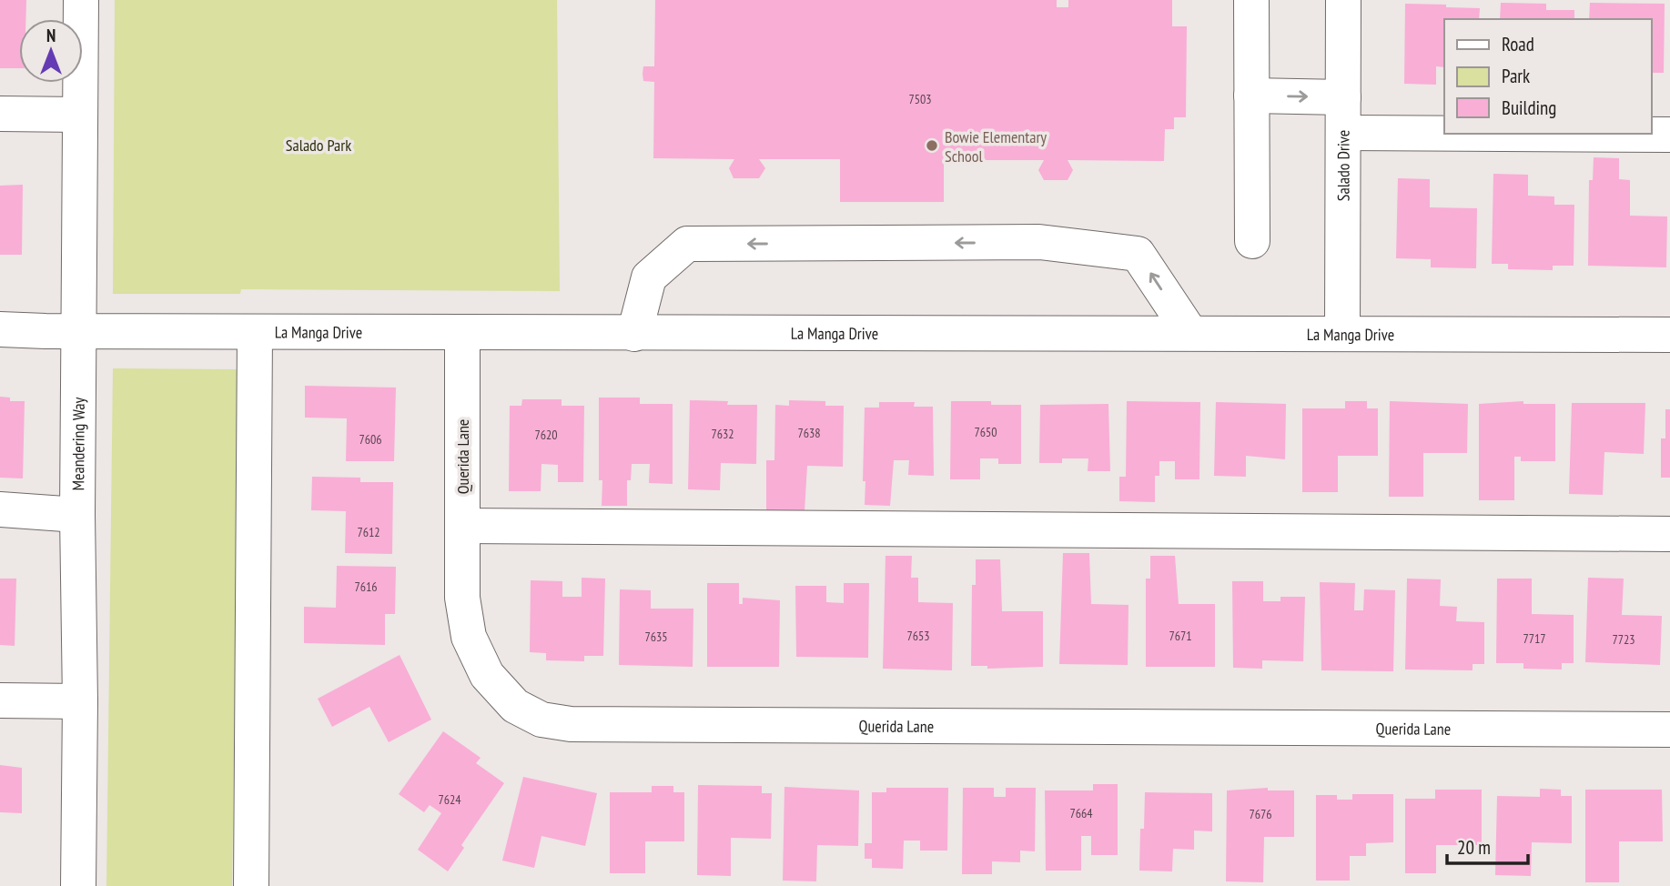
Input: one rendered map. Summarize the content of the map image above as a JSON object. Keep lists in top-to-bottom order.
{
  "streets": {
    "street": [
      "Salado Drive",
      "La Manga Drive",
      "Meandering Way",
      "Querida Lane"
    ]
  },
  "crossings": [
    ["Salado Drive", "La Manga Drive"],
    ["La Manga Drive", "Meandering Way"],
    ["La Manga Drive", "Querida Lane"]
  ],
  "parks": ["Salado Park"],
  "places": ["Bowie Elementary School"],
  "house_numbers": [
    "7503",
    "7650",
    "7638",
    "7632",
    "7620",
    "7606",
    "7612",
    "7616",
    "7653",
    "7671",
    "7635",
    "7717",
    "7723",
    "7624",
    "7664",
    "7676"
  ],
  "legend": ["Road", "Park", "Building"],
  "scale_bar": "20 m",
  "north": "top"
}
